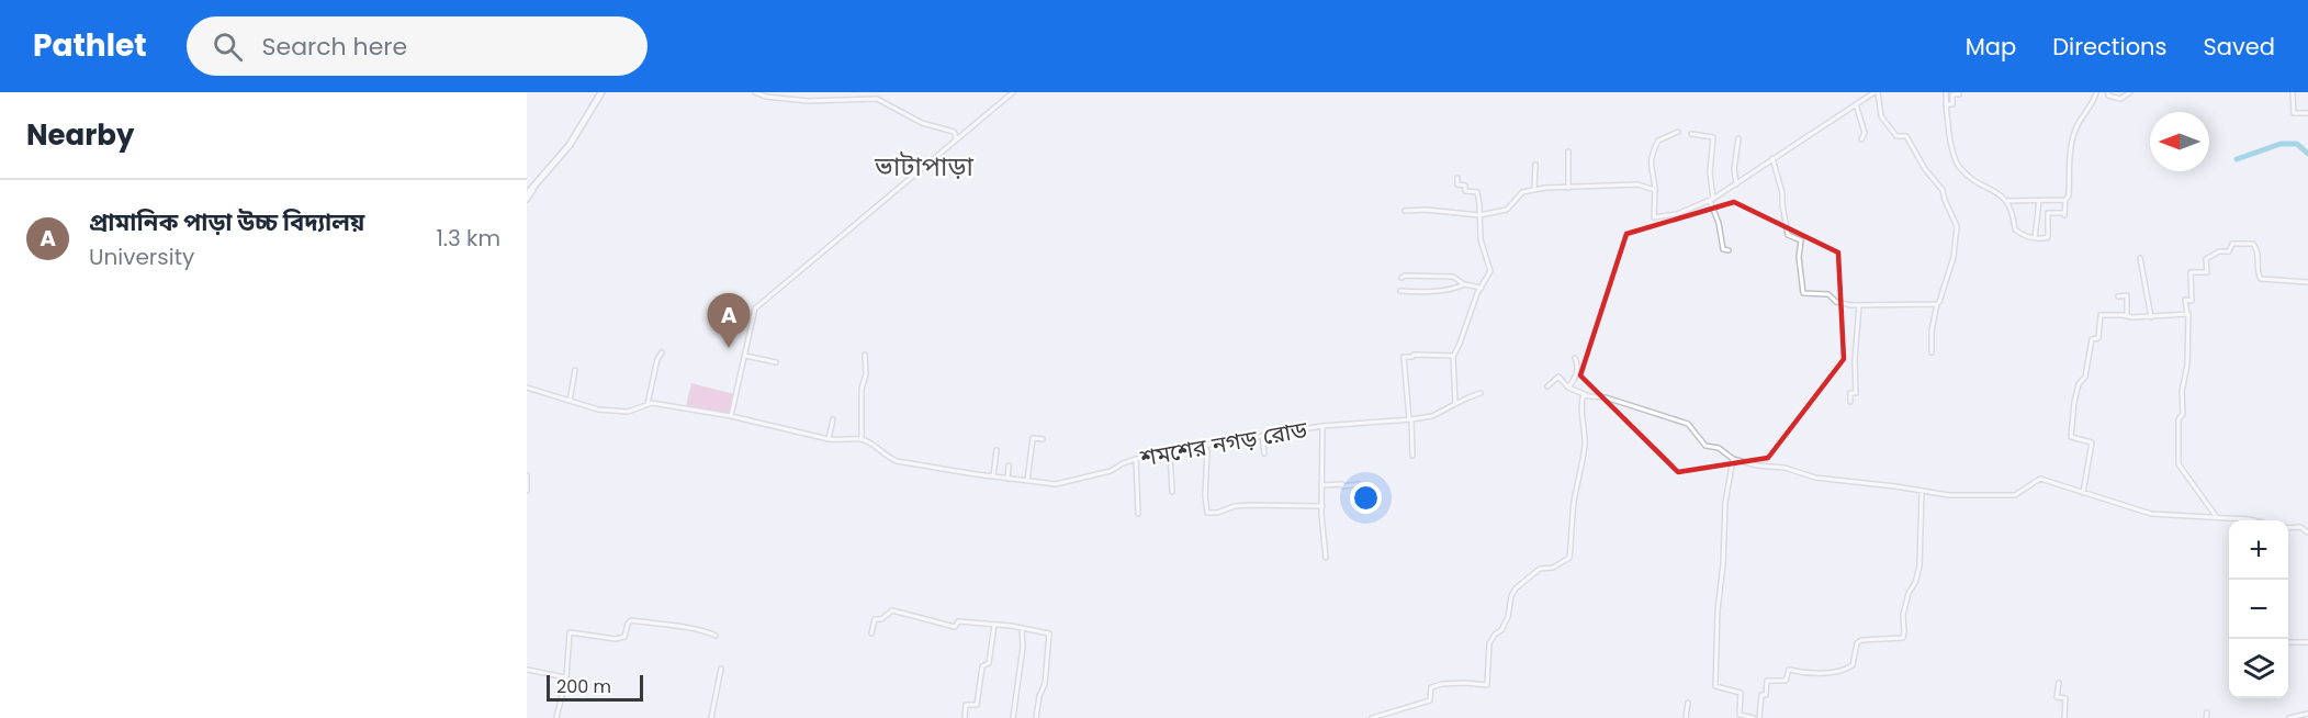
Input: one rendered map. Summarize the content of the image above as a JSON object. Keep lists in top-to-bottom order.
{
  "streets": {
    "street": ["শমশের নগড় রোড"]
  },
  "districts": ["ভাটাপাড়া"],
  "scale_bar": "200 m",
  "north": "left",
  "page": {
    "header": "Pathlet",
    "search": "Search here",
    "nav": ["Map", "Directions", "Saved"],
    "heading": "Nearby",
    "list": [
      {
        "mark": "A",
        "name": "প্রামানিক পাড়া উচ্চ বিদ্যালয়",
        "note": "University",
        "value": "1.3 km"
      }
    ],
    "pins": "A",
    "map_buttons": ["+", "−"],
    "scale": "200 m"
  }
}
